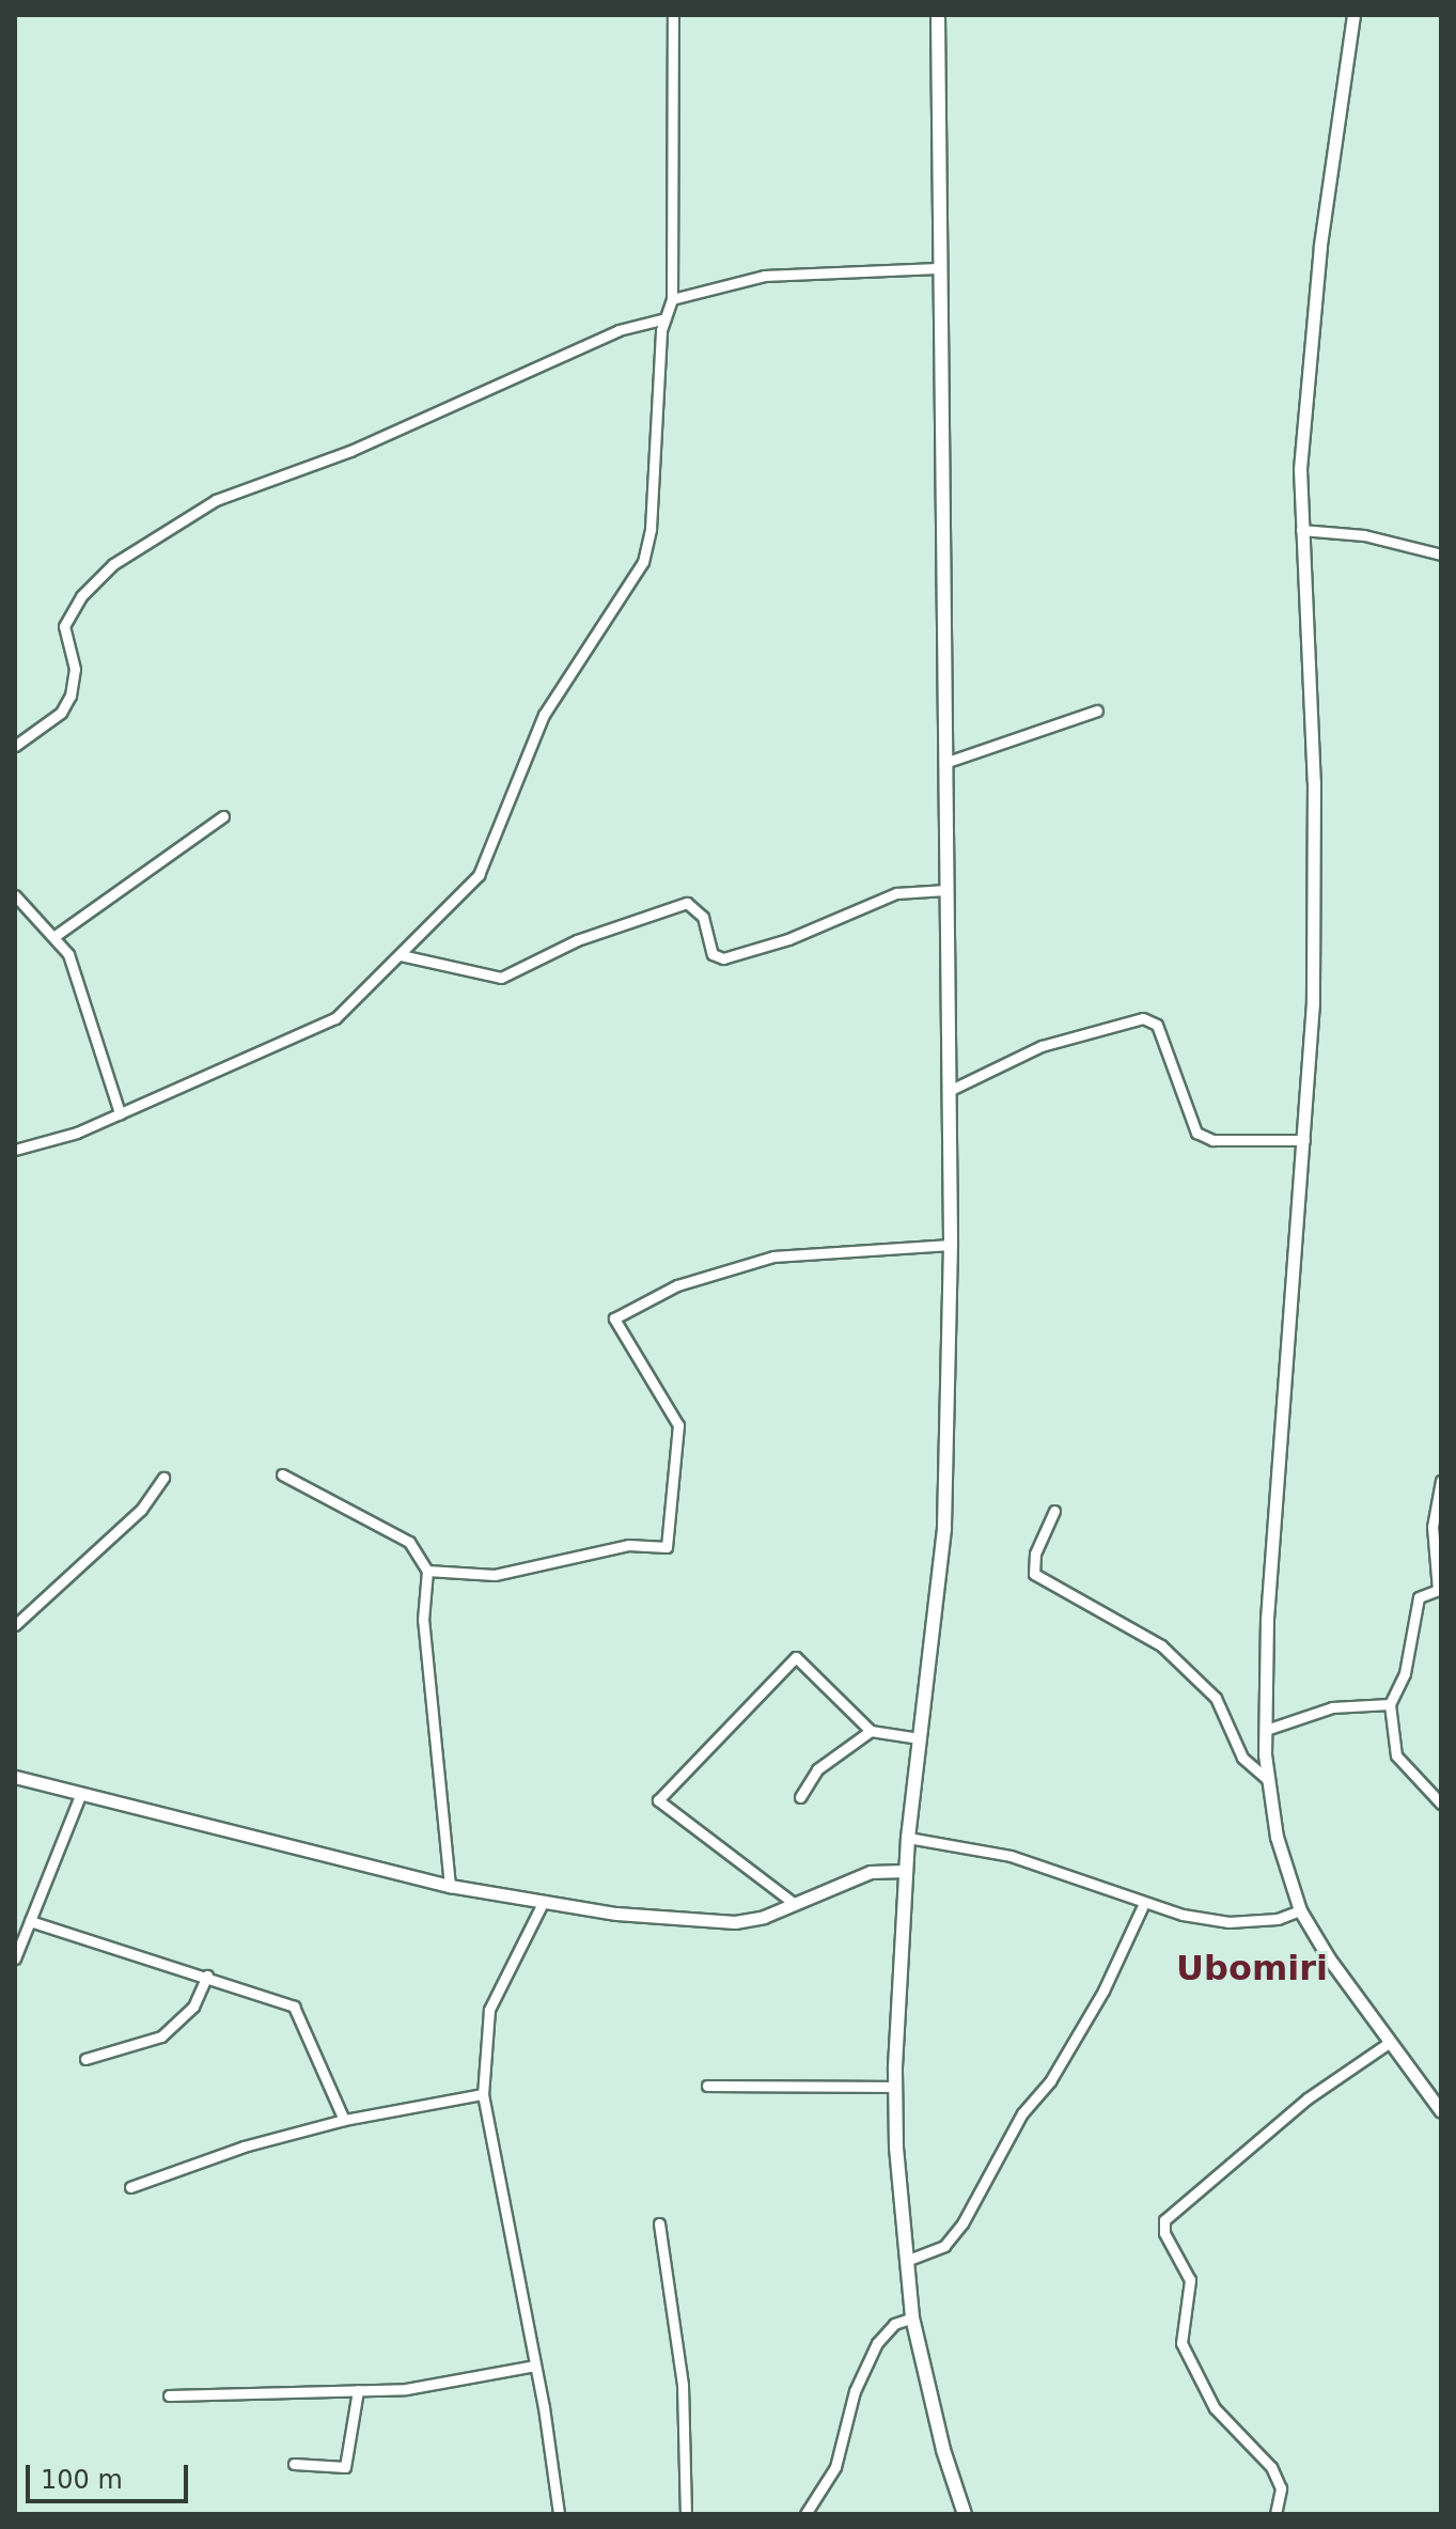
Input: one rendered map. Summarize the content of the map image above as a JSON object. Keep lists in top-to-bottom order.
{
  "districts": ["Ubomiri"],
  "scale_bar": "100 m"
}
